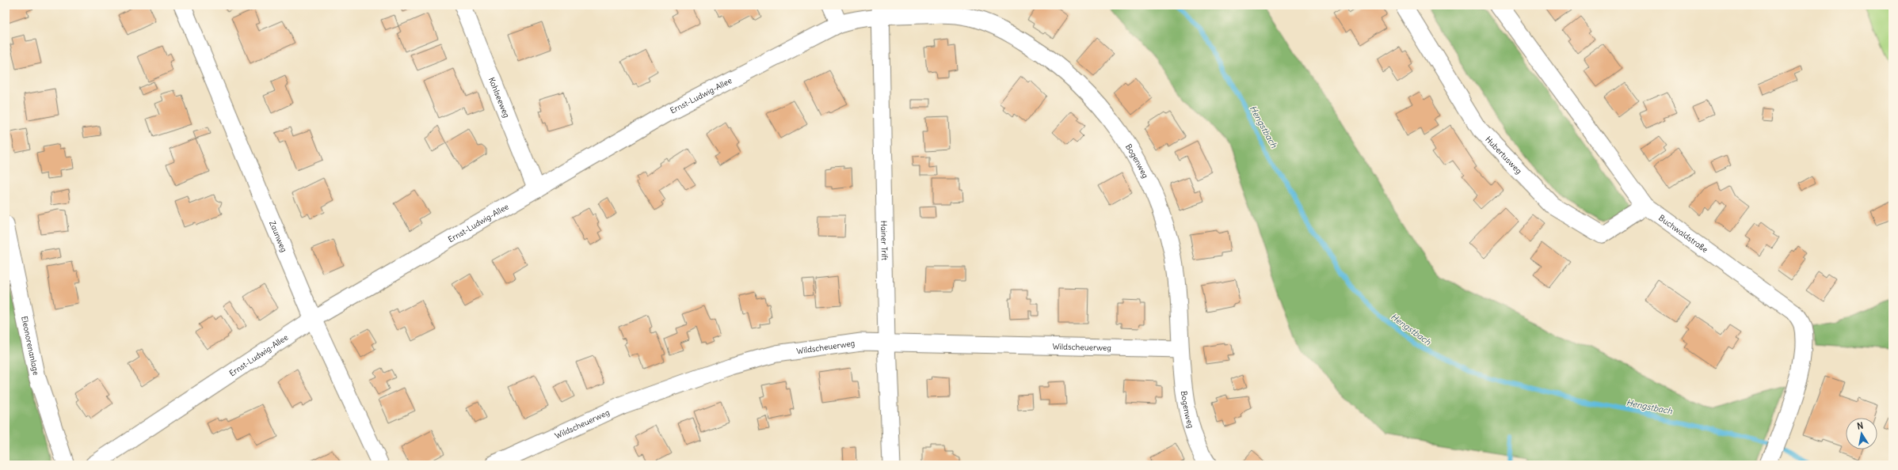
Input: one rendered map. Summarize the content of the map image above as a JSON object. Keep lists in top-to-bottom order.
{
  "streets": {
    "street": [
      "Ernst-Ludwig-Allee",
      "Kohlseeweg",
      "Hubertusweg",
      "Bogenweg",
      "Buchwaldstraße",
      "Zaunweg",
      "Hainer Trift",
      "Eleonorenanlage",
      "Wildscheuerweg"
    ]
  },
  "crossings": [
    ["Ernst-Ludwig-Allee", "Kohlseeweg"],
    ["Ernst-Ludwig-Allee", "Bogenweg"],
    ["Ernst-Ludwig-Allee", "Zaunweg"],
    ["Ernst-Ludwig-Allee", "Hainer Trift"],
    ["Hubertusweg", "Buchwaldstraße"],
    ["Bogenweg", "Hainer Trift"],
    ["Bogenweg", "Wildscheuerweg"],
    ["Hainer Trift", "Wildscheuerweg"]
  ],
  "water": ["Hengstbach"],
  "north": "top"
}
